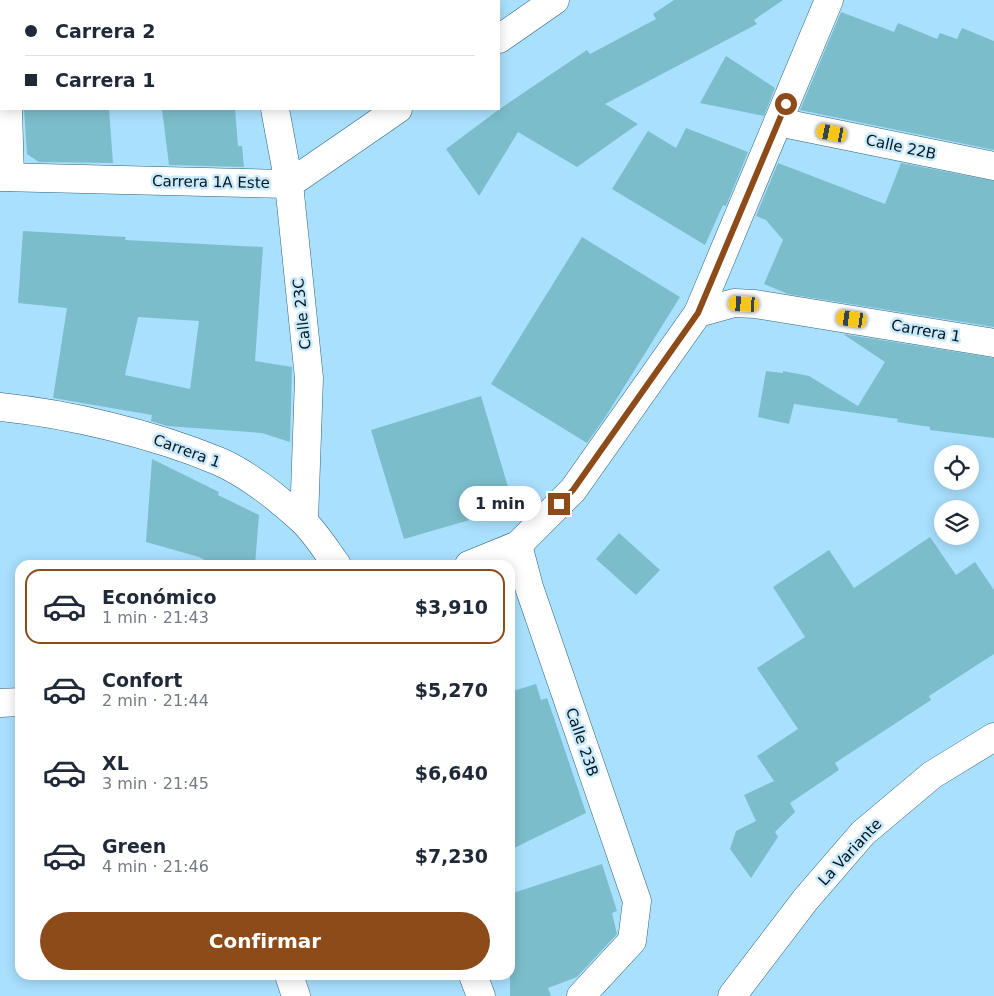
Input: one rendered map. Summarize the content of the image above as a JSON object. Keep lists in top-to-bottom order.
{
  "streets": {
    "street": [
      "Calle 22B",
      "Carrera 1A Este",
      "Calle 23C",
      "Carrera 1",
      "Calle 23B",
      "La Variante"
    ]
  },
  "crossings": [
    ["Carrera 1A Este", "Calle 23C"],
    ["Calle 23C", "Carrera 1"]
  ],
  "page": {
    "banner": ["Carrera 2", "Carrera 1"],
    "bubble": "1 min",
    "list": [
      {
        "name": "Económico",
        "note": "1 min · 21:43",
        "value": "$3,910"
      },
      {
        "name": "Confort",
        "note": "2 min · 21:44",
        "value": "$5,270"
      },
      {
        "name": "XL",
        "note": "3 min · 21:45",
        "value": "$6,640"
      },
      {
        "name": "Green",
        "note": "4 min · 21:46",
        "value": "$7,230"
      }
    ],
    "buttons": "Confirmar"
  }
}
